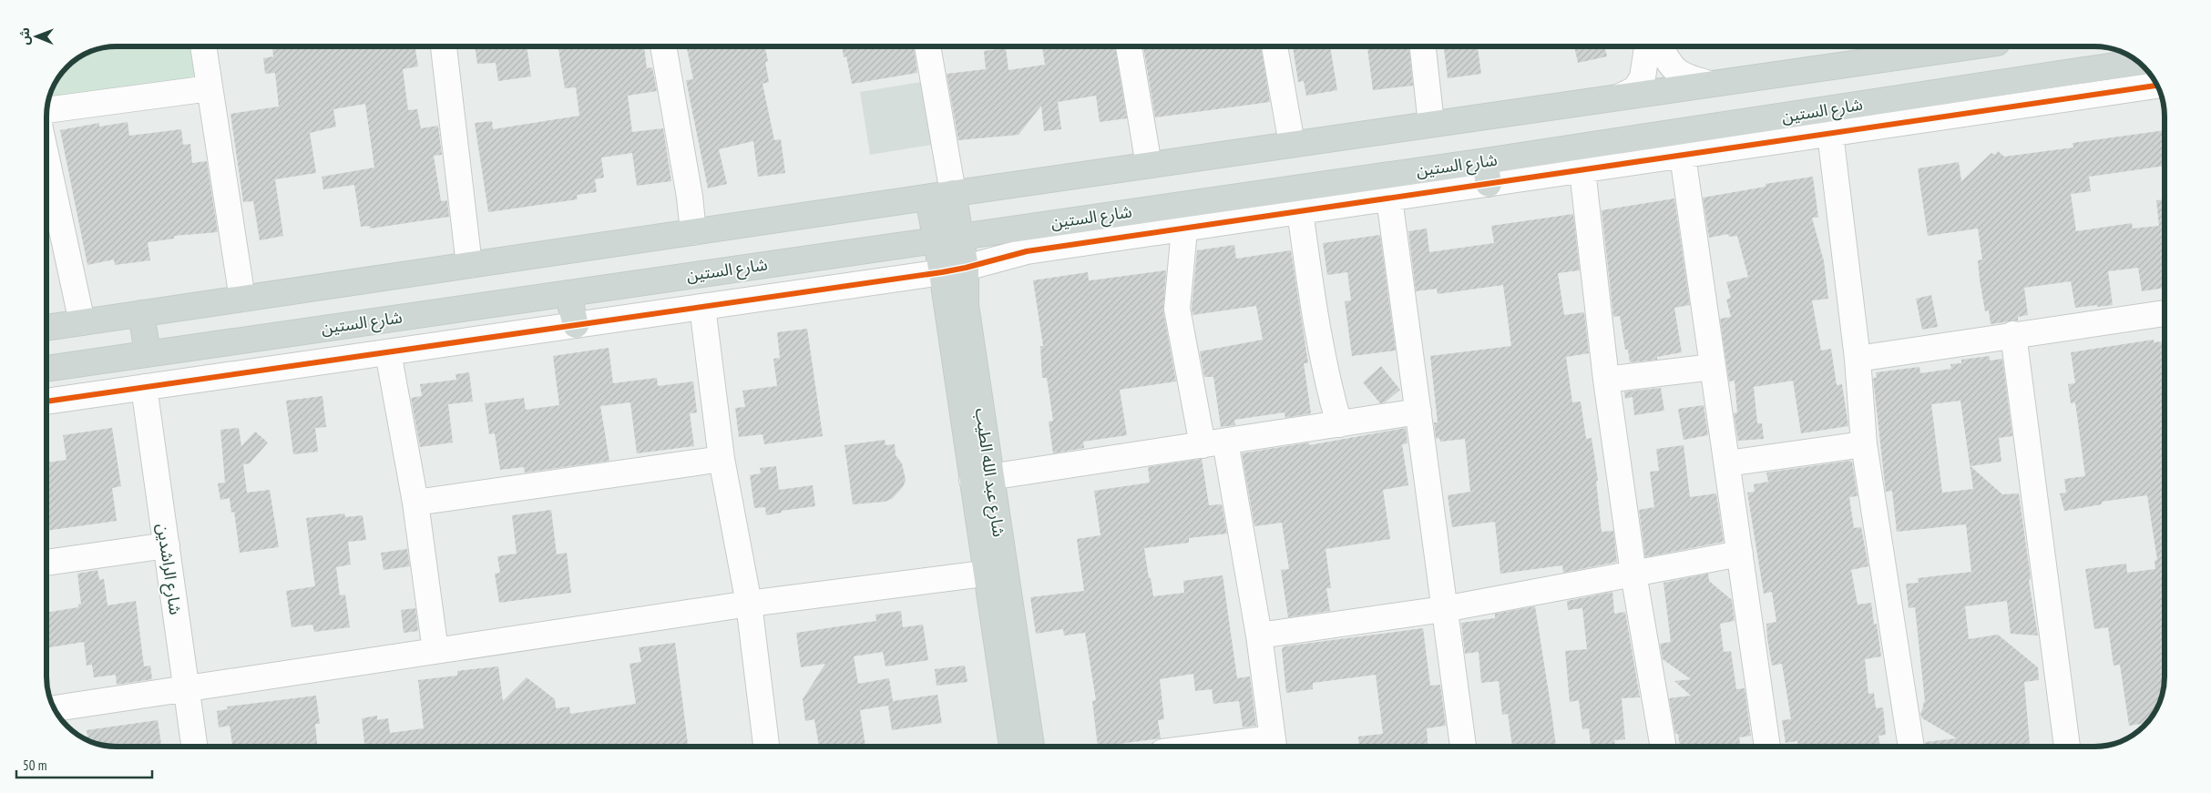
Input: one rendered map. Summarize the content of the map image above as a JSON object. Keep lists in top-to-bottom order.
{
  "streets": {
    "main road": ["شارع الستين", "شارع عبد الله الطيب"],
    "street": ["شارع الراشدين"]
  },
  "crossings": [
    ["شارع الستين", "شارع عبد الله الطيب"]
  ],
  "scale_bar": "50 m",
  "north": "left"
}
